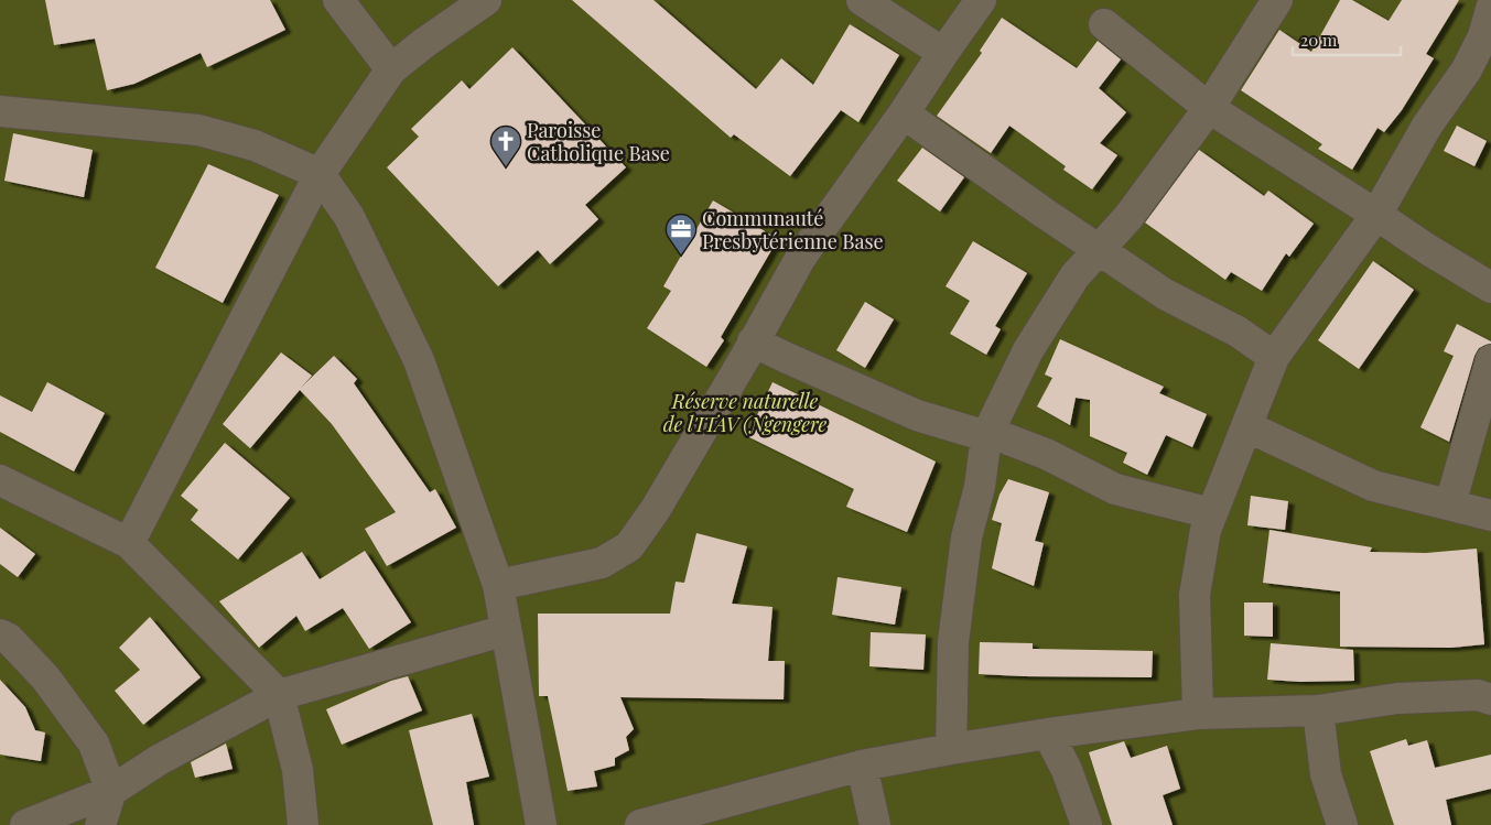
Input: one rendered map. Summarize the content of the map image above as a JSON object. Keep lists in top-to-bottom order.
{
  "parks": ["Réserve naturelle de l'ITAV (Ngengere"],
  "places": {
    "church": ["Paroisse Catholique Base"],
    "office": ["Communauté Presbytérienne Base"]
  },
  "scale_bar": "20 m"
}
